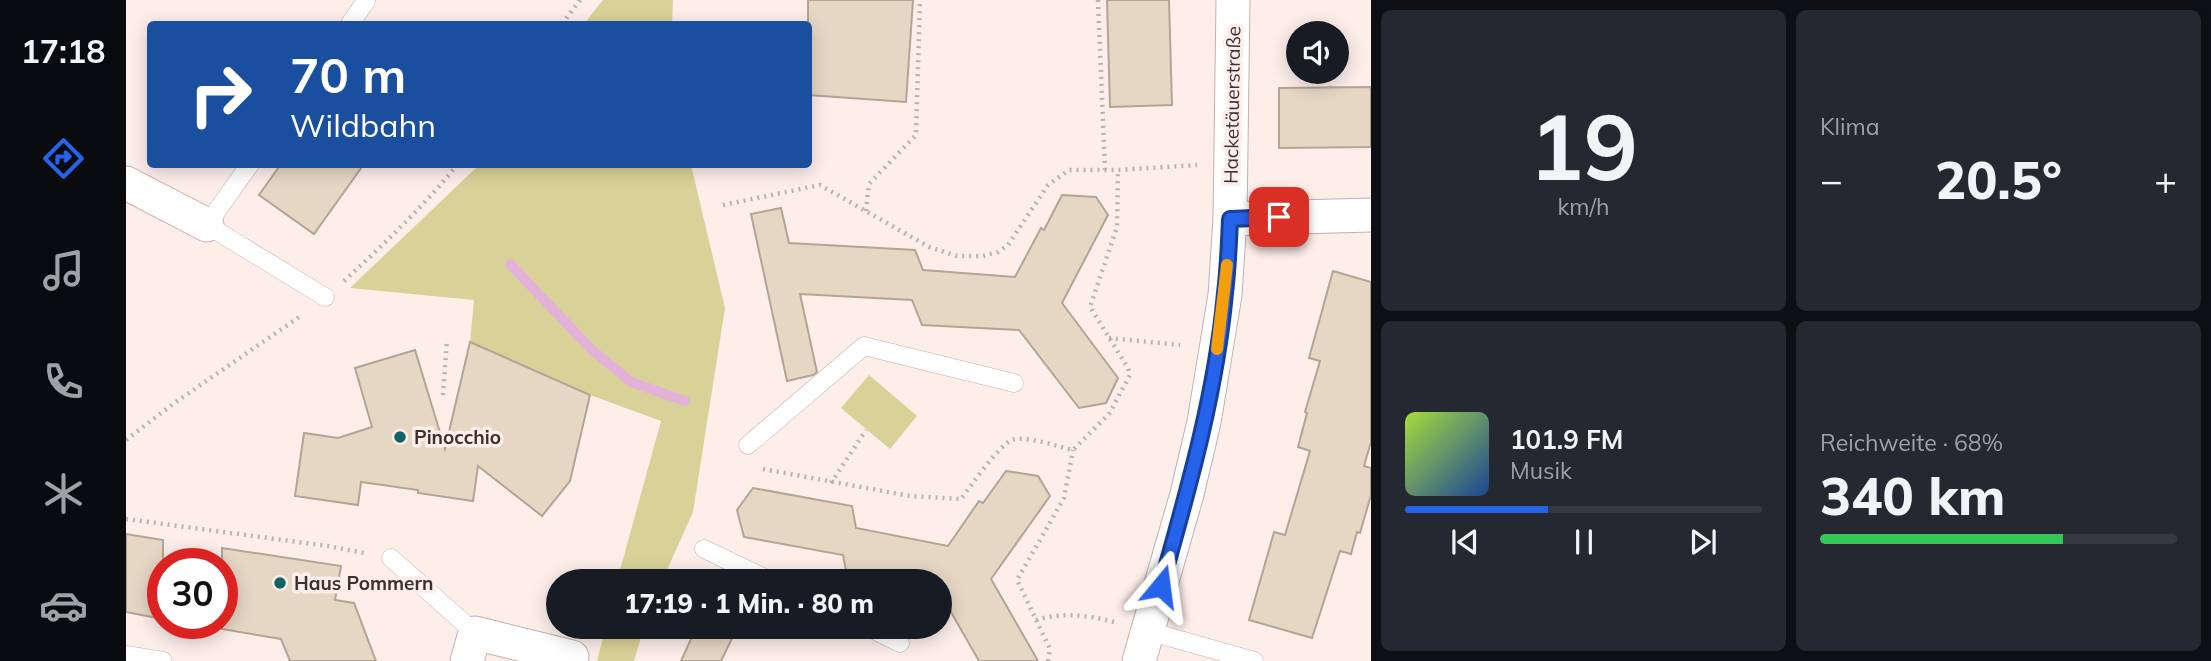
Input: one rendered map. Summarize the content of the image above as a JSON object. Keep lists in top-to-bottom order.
{
  "streets": {
    "street": ["Hacketäuerstraße"]
  },
  "places": ["Pinocchio", "Haus Pommern"],
  "page": {
    "tabs": "17:18",
    "tile": [
      ["19", "km/h"],
      "Klima",
      ["Reichweite · 68%", "340 km"]
    ],
    "turn": ["70 m", "Wildbahn"],
    "heat": ["−", "20.5°", "+"],
    "song": ["101.9 FM", "Musik"],
    "limit": "30",
    "trip": "17:19 · 1 Min. · 80 m"
  }
}
